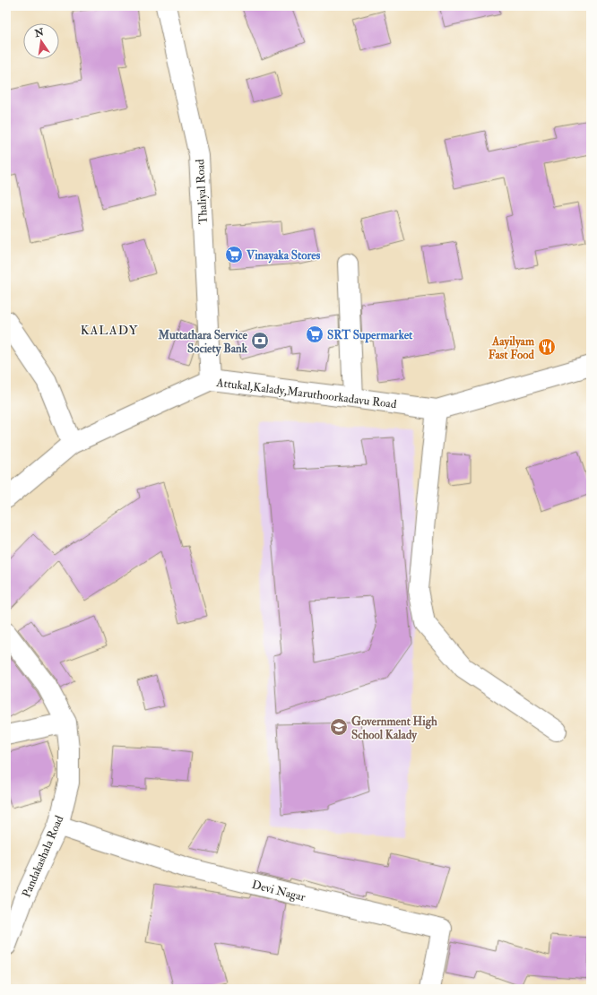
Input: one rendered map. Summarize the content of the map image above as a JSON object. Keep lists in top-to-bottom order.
{
  "streets": {
    "street": [
      "Thaliyal Road",
      "Attukal,Kalady,Maruthoorkadavu Road",
      "Pandakashala Road",
      "Devi Nagar"
    ]
  },
  "crossings": [
    ["Thaliyal Road", "Attukal,Kalady,Maruthoorkadavu Road"],
    ["Pandakashala Road", "Devi Nagar"]
  ],
  "districts": ["KALADY"],
  "places": {
    "supermarket": ["Vinayaka Stores", "SRT Supermarket"],
    "bank": ["Muttathara Service Society Bank"],
    "restaurant": ["Aayilyam Fast Food"],
    "school or university": ["Government High School Kalady"]
  },
  "north": "top"
}
